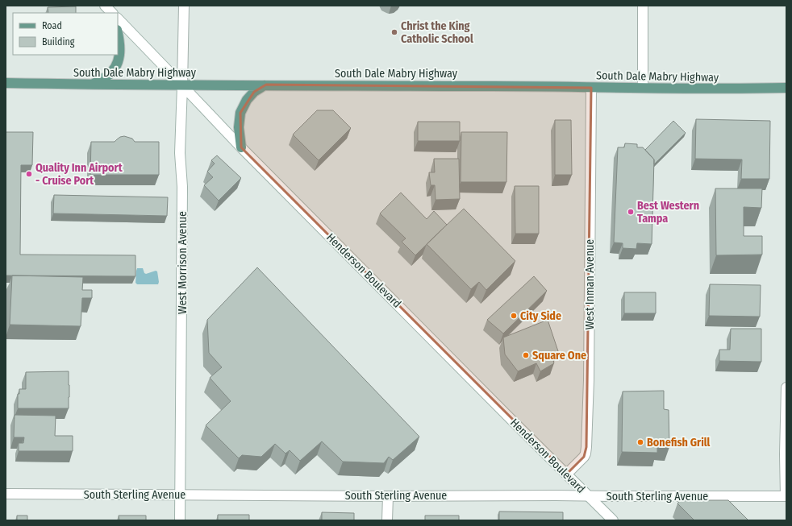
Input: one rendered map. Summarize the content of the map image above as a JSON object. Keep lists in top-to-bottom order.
{
  "streets": {
    "main road": ["South Dale Mabry Highway"],
    "street": [
      "West Morrison Avenue",
      "Henderson Boulevard",
      "West Inman Avenue",
      "South Sterling Avenue"
    ]
  },
  "crossings": [
    ["South Dale Mabry Highway", "West Morrison Avenue"],
    ["South Dale Mabry Highway", "Henderson Boulevard"],
    ["South Dale Mabry Highway", "West Inman Avenue"],
    ["West Morrison Avenue", "Henderson Boulevard"],
    ["West Morrison Avenue", "South Sterling Avenue"],
    ["Henderson Boulevard", "West Inman Avenue"],
    ["Henderson Boulevard", "South Sterling Avenue"]
  ],
  "places": [
    "Christ the King Catholic School",
    "Quality Inn Airport - Cruise Port",
    "Best Western Tampa",
    "City Side",
    "Square One",
    "Bonefish Grill"
  ],
  "legend": ["Road", "Building"]
}
